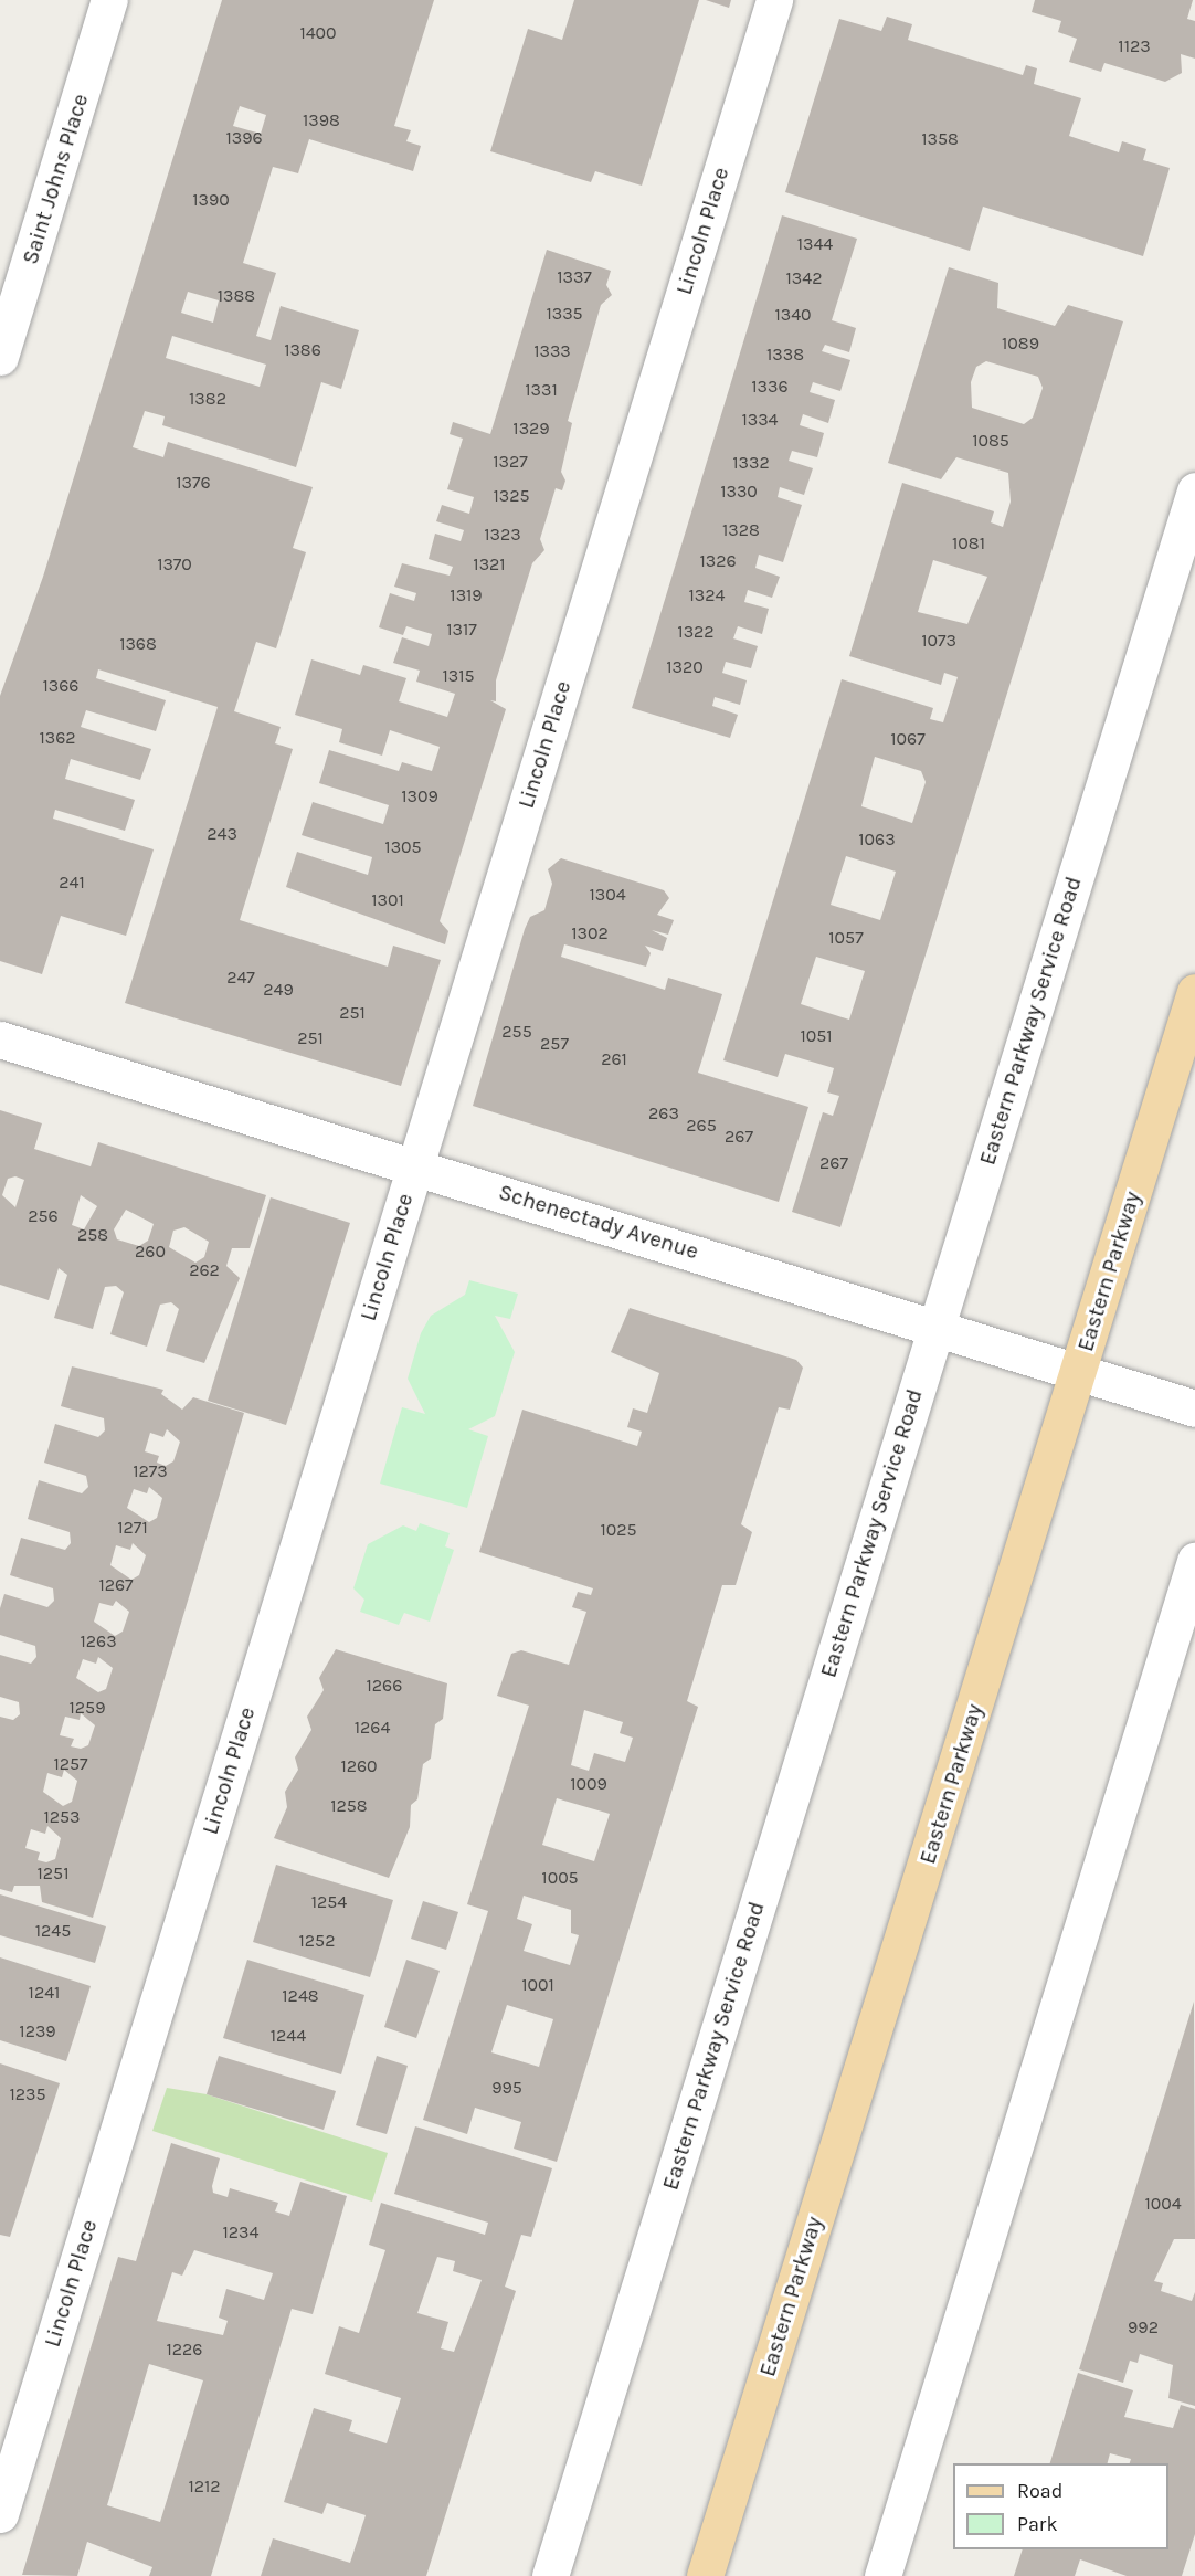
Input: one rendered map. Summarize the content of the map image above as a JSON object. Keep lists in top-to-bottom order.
{
  "streets": {
    "main road": ["Eastern Parkway"],
    "street": [
      "Saint Johns Place",
      "Lincoln Place",
      "Eastern Parkway Service Road",
      "Schenectady Avenue"
    ]
  },
  "crossings": [
    ["Lincoln Place", "Schenectady Avenue"],
    ["Eastern Parkway Service Road", "Schenectady Avenue"],
    ["Schenectady Avenue", "Eastern Parkway"]
  ],
  "house_numbers": [
    "1400",
    "1123",
    "1398",
    "1396",
    "1358",
    "1390",
    "1344",
    "1337",
    "1342",
    "1388",
    "1335",
    "1340",
    "1089",
    "1386",
    "1333",
    "1338",
    "1336",
    "1331",
    "1382",
    "1334",
    "1329",
    "1085",
    "1327",
    "1332",
    "1376",
    "1330",
    "1325",
    "1328",
    "1323",
    "1081",
    "1326",
    "1370",
    "1321",
    "1319",
    "1324",
    "1317",
    "1322",
    "1073",
    "1368",
    "1320",
    "1315",
    "1366",
    "1362",
    "1067",
    "1309",
    "243",
    "1063",
    "1305",
    "241",
    "1304",
    "1301",
    "1302",
    "1057",
    "247",
    "249",
    "251",
    "255",
    "1051",
    "251",
    "257",
    "261",
    "263",
    "265",
    "267",
    "267",
    "256",
    "258",
    "260",
    "262",
    "1273",
    "1271",
    "1025",
    "1267",
    "1263",
    "1266",
    "1259",
    "1264",
    "1257",
    "1260",
    "1009",
    "1258",
    "1253",
    "1251",
    "1005",
    "1254",
    "1245",
    "1252",
    "1001",
    "1241",
    "1248",
    "1239",
    "1244",
    "995",
    "1235",
    "1004",
    "1234",
    "992",
    "1226",
    "1212"
  ],
  "legend": ["Road", "Park"]
}
